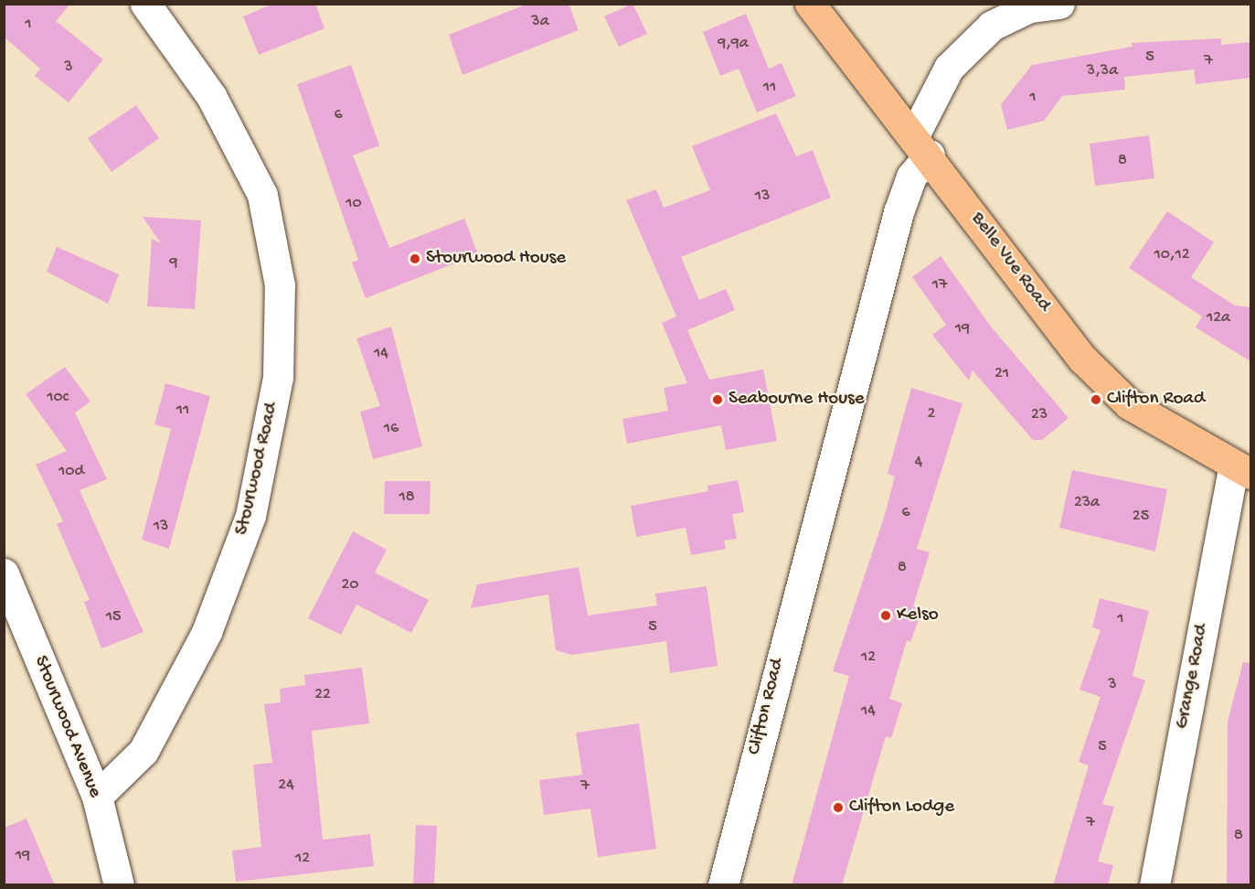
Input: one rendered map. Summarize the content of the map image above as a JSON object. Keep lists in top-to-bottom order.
{
  "streets": {
    "main road": ["Belle Vue Road"],
    "street": [
      "Stourwood Road",
      "Grange Road",
      "Clifton Road",
      "Stourwood Avenue"
    ]
  },
  "crossings": [
    ["Belle Vue Road", "Grange Road"],
    ["Belle Vue Road", "Clifton Road"],
    ["Stourwood Road", "Stourwood Avenue"]
  ],
  "places": [
    "Stourwood House",
    "Seabourne House",
    "Clifton Road",
    "Kelso",
    "Clifton Lodge"
  ],
  "house_numbers": [
    "3a",
    "1",
    "9,9a",
    "5",
    "7",
    "3",
    "3,3a",
    "11",
    "1",
    "6",
    "8",
    "13",
    "10",
    "10,12",
    "9",
    "17",
    "12a",
    "19",
    "14",
    "21",
    "10c",
    "11",
    "2",
    "23",
    "16",
    "4",
    "10d",
    "18",
    "23a",
    "6",
    "25",
    "13",
    "8",
    "20",
    "15",
    "1",
    "5",
    "12",
    "3",
    "22",
    "14",
    "5",
    "24",
    "7",
    "7",
    "8",
    "19",
    "12"
  ]
}
